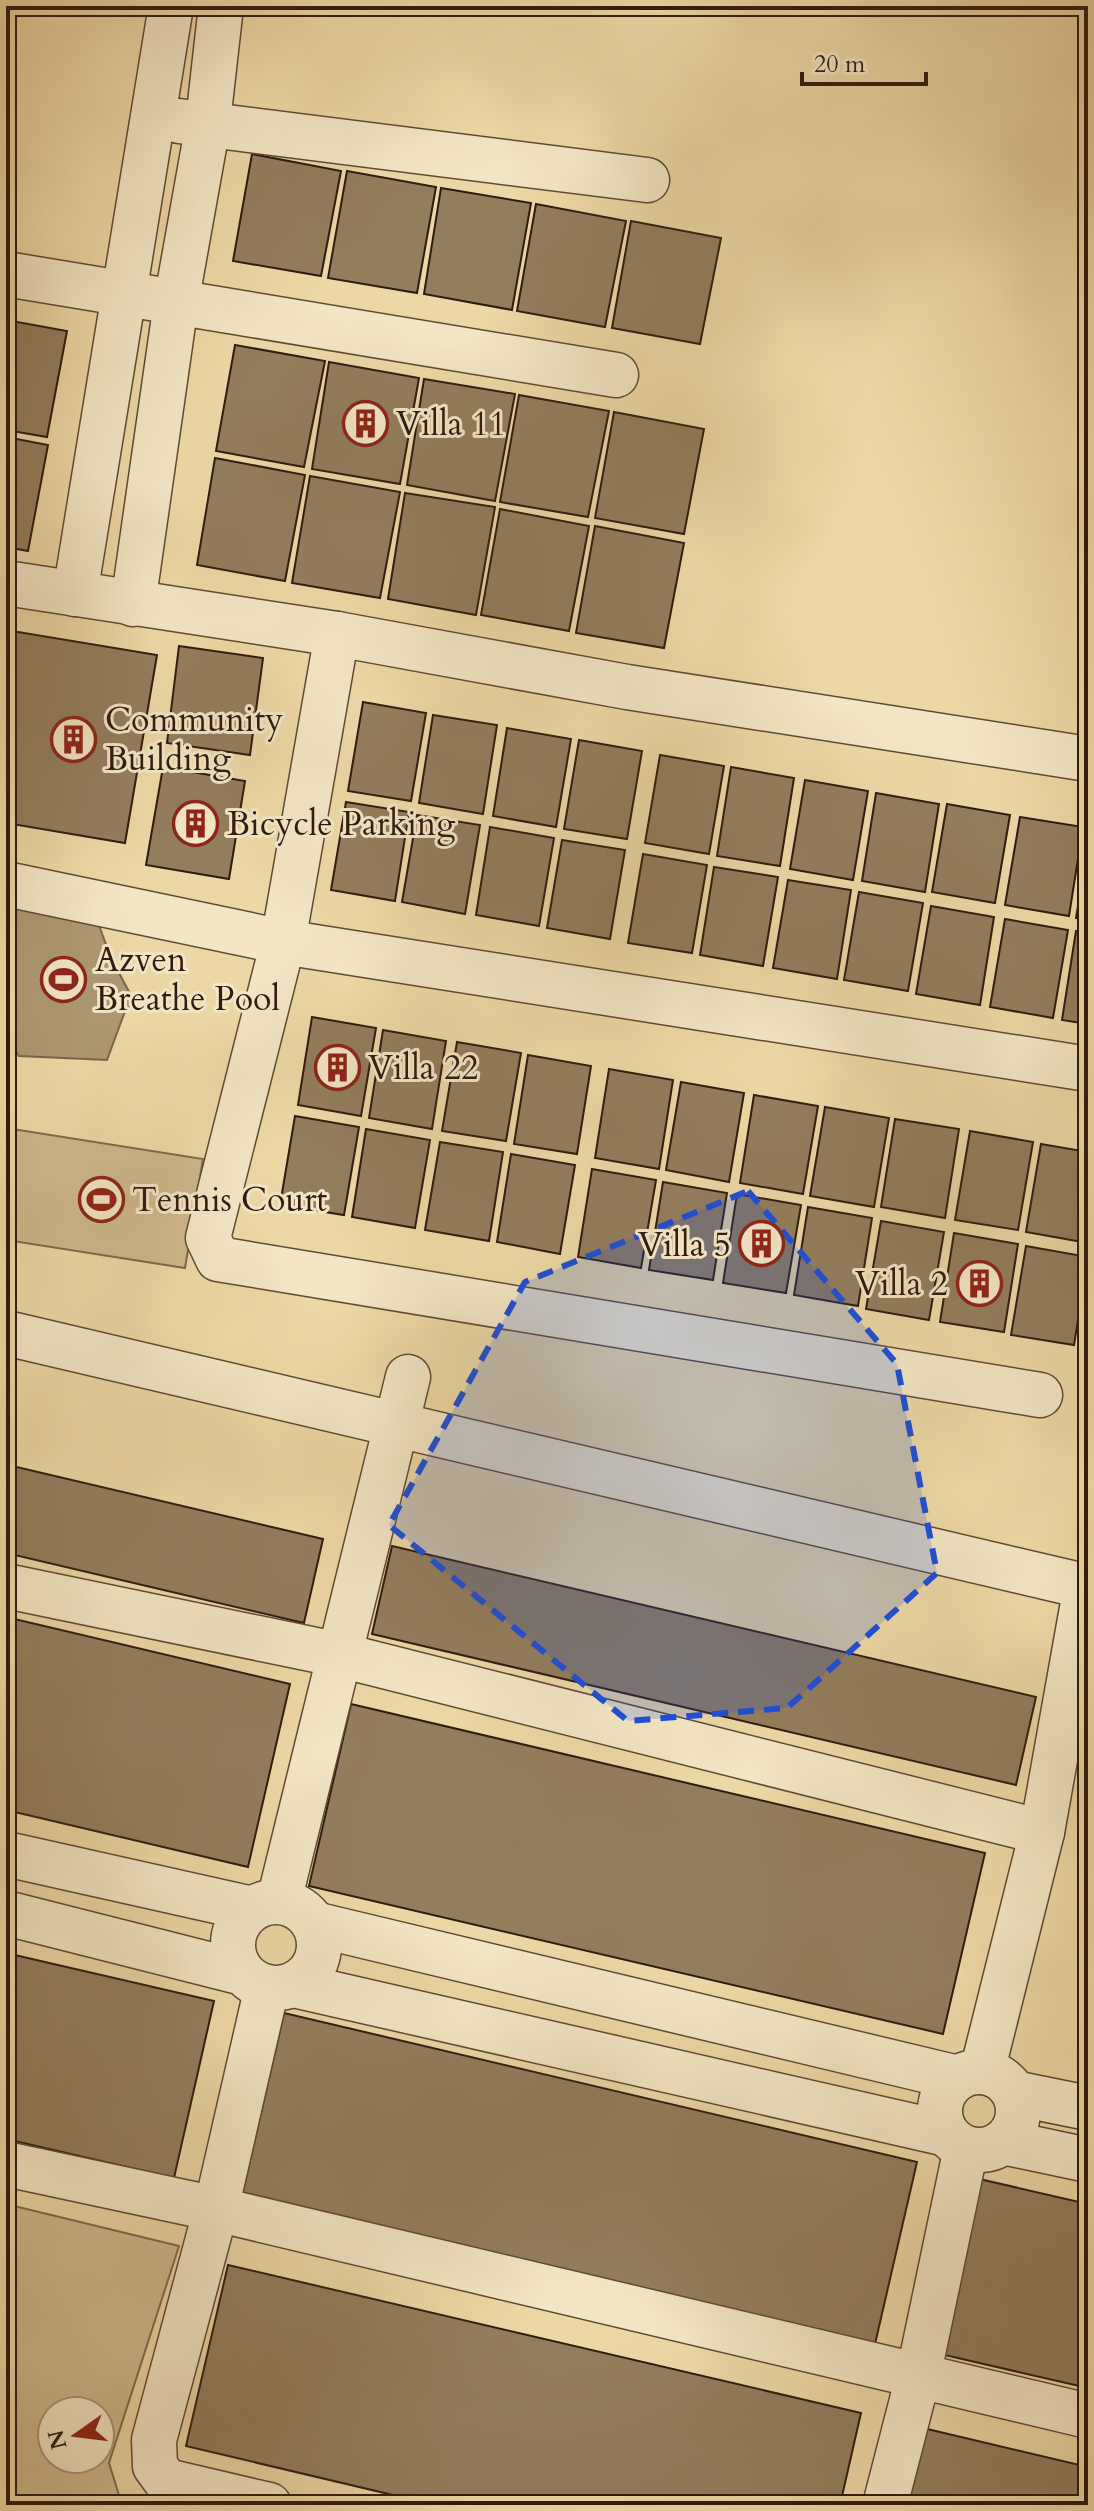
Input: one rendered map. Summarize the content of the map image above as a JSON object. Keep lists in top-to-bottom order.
{
  "places": {
    "building": [
      "Villa 11",
      "Community Building",
      "Bicycle Parking",
      "Villa 22",
      "Villa 5",
      "Villa 2"
    ],
    "sports": ["Azven Breathe Pool", "Tennis Court"]
  },
  "scale_bar": "20 m",
  "north": "left"
}
